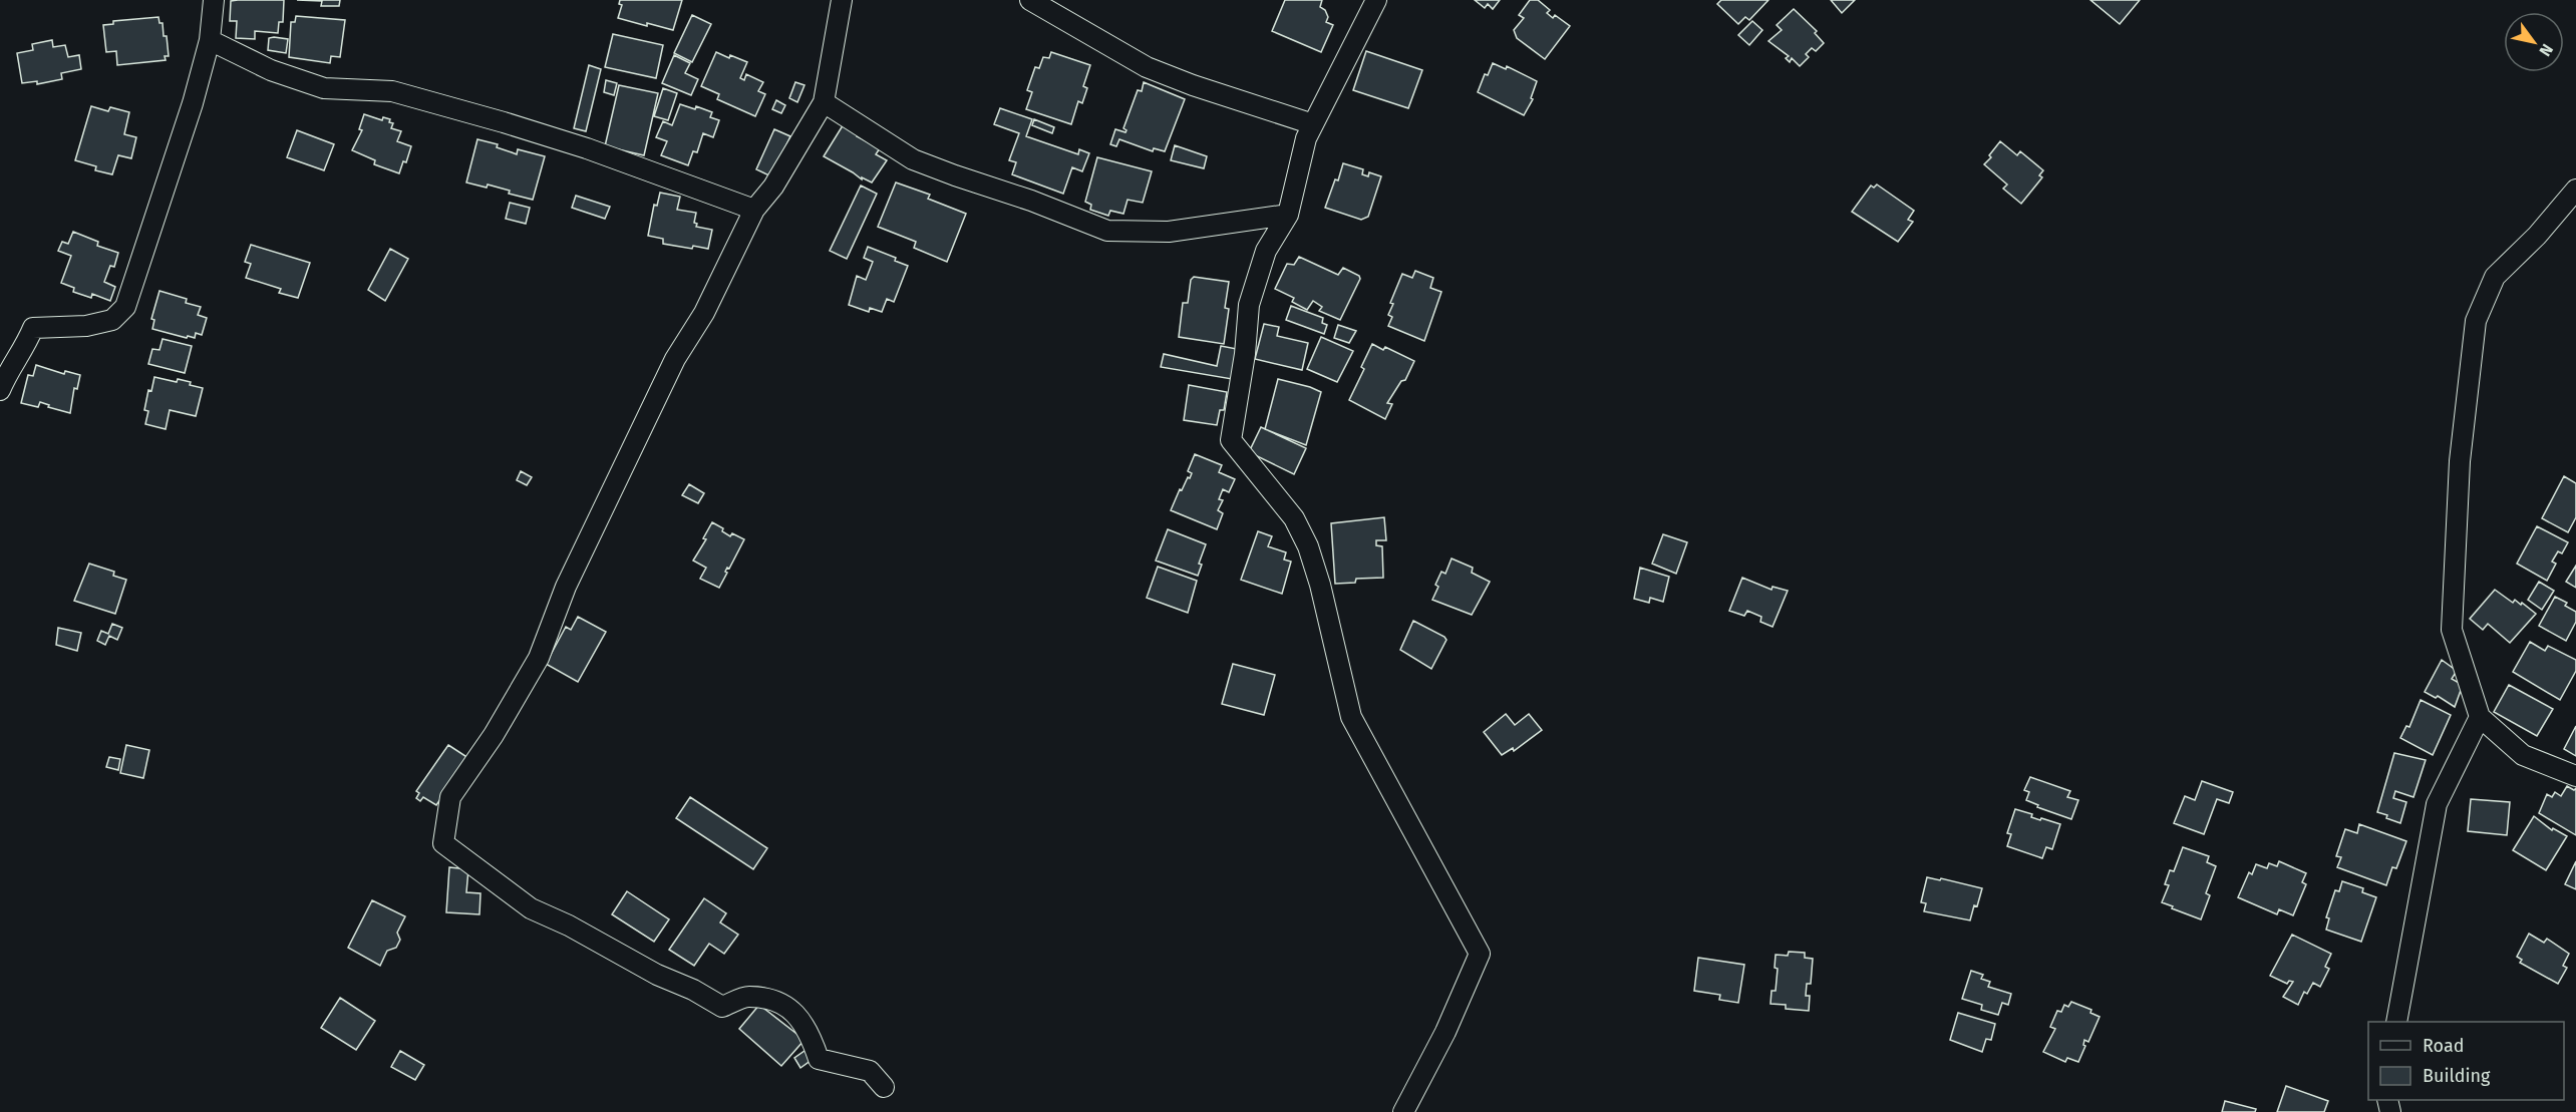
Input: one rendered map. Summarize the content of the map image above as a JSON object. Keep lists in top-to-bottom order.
{
  "legend": ["Road", "Building"],
  "north": "bottom right"
}
